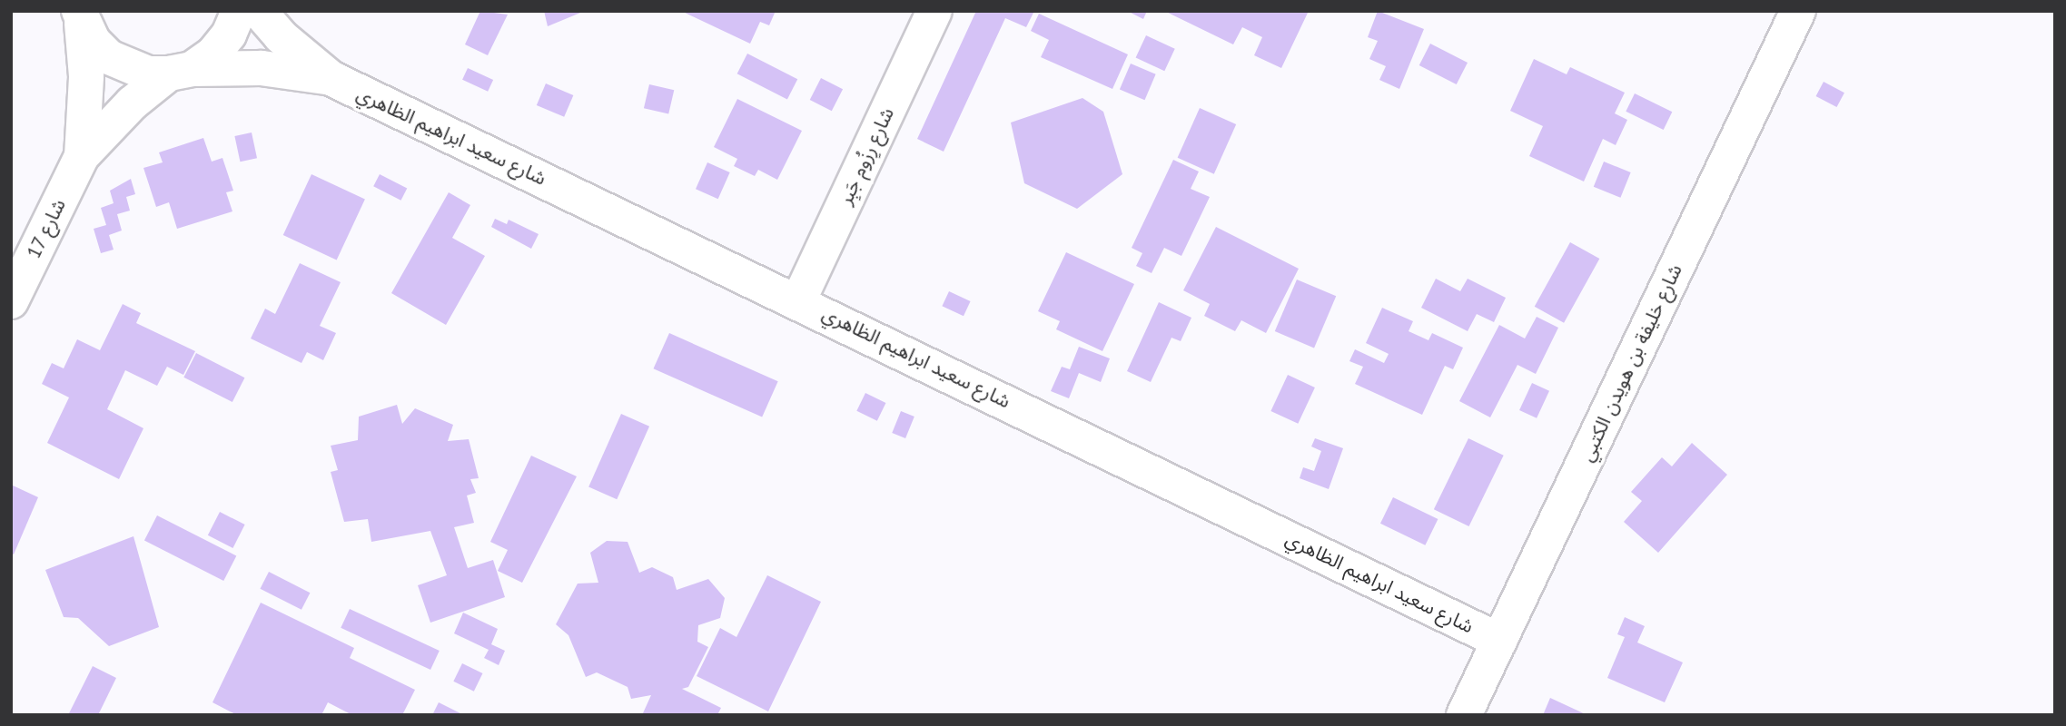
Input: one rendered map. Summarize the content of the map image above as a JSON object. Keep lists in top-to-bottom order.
{
  "streets": {
    "street": [
      "شارع سعيد ابراهيم الظاهري",
      "شارع رِزُوم جَبِر",
      "شارع 17",
      "شارع خليفة بن هويدن الكتبي"
    ]
  },
  "crossings": [
    ["شارع سعيد ابراهيم الظاهري", "شارع رِزُوم جَبِر"],
    ["شارع سعيد ابراهيم الظاهري", "شارع 17"],
    ["شارع سعيد ابراهيم الظاهري", "شارع خليفة بن هويدن الكتبي"]
  ]
}
